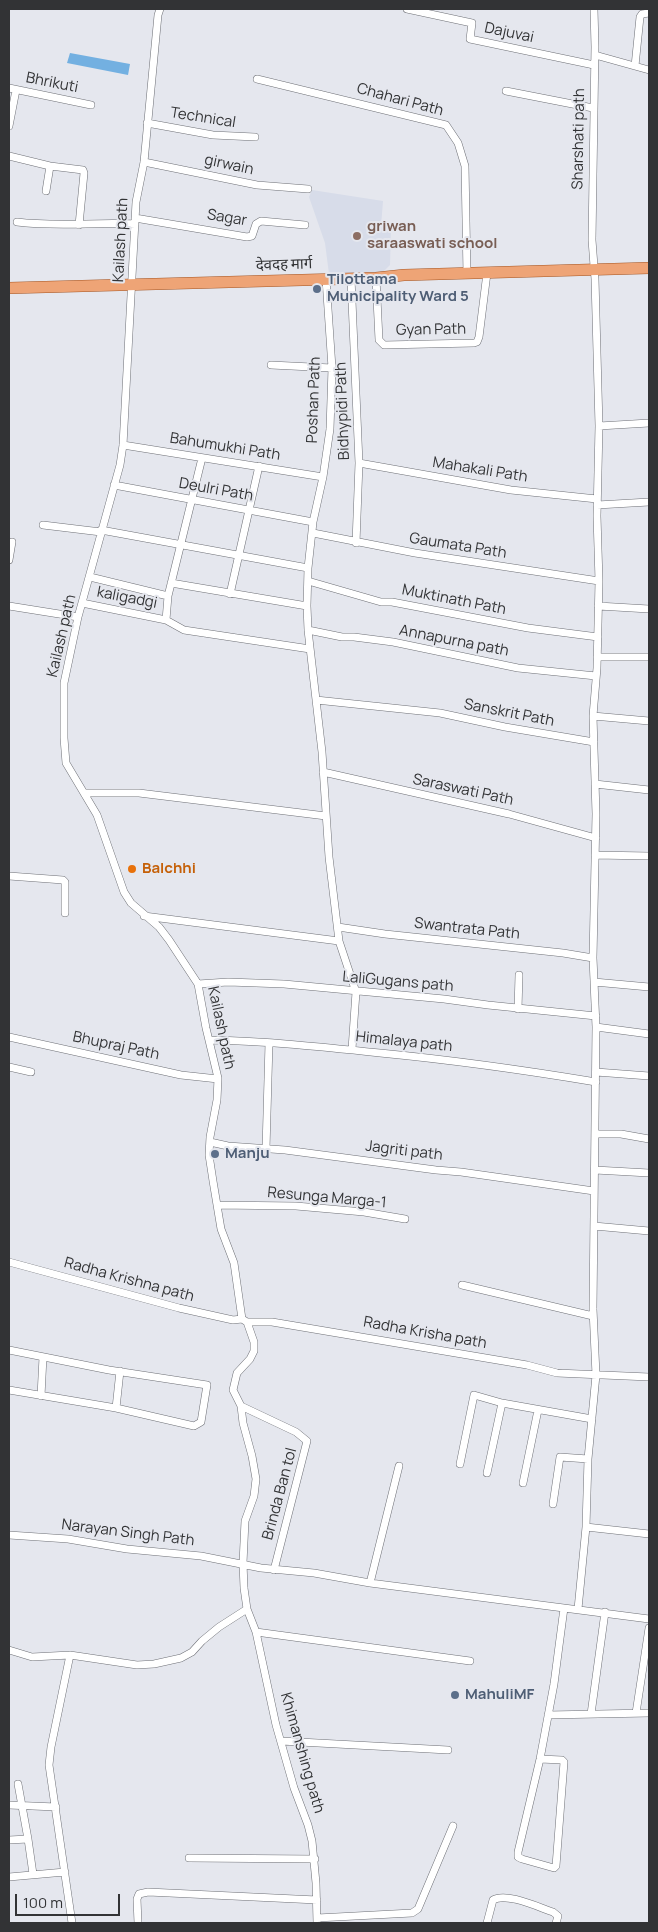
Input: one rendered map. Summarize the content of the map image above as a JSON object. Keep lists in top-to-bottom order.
{
  "streets": {
    "main road": ["देवदह मार्ग"],
    "street": [
      "Dajuvai",
      "Bhrikuti",
      "Chahari Path",
      "Technical",
      "Sharshati path",
      "girwain",
      "Sagar",
      "Kailash path",
      "Gyan Path",
      "Poshan Path",
      "Bidhypidi Path",
      "Bahumukhi Path",
      "Mahakali Path",
      "Deulri Path",
      "Gaumata Path",
      "kaligadgi",
      "Muktinath Path",
      "Annapurna path",
      "Sanskrit Path",
      "Saraswati Path",
      "Swantrata Path",
      "LaliGugans path",
      "Himalaya path",
      "Bhupraj Path",
      "Jagriti path",
      "Resunga Marga-1",
      "Radha Krishna path",
      "Radha Krisha path",
      "Brinda Ban tol",
      "Narayan Singh Path",
      "Khimanshing path"
    ]
  },
  "crossings": [
    ["Dajuvai", "Sharshati path"],
    ["Chahari Path", "देवदह मार्ग"],
    ["Technical", "Kailash path"],
    ["Sharshati path", "देवदह मार्ग"],
    ["Sharshati path", "Mahakali Path"],
    ["Sharshati path", "Gaumata Path"],
    ["Sharshati path", "Muktinath Path"],
    ["Sharshati path", "Annapurna path"],
    ["Sharshati path", "Sanskrit Path"],
    ["Sharshati path", "Saraswati Path"],
    ["Sharshati path", "Swantrata Path"],
    ["Sharshati path", "LaliGugans path"],
    ["Sharshati path", "Himalaya path"],
    ["Sharshati path", "Jagriti path"],
    ["Sharshati path", "Radha Krisha path"],
    ["Sharshati path", "Narayan Singh Path"],
    ["girwain", "Kailash path"],
    ["Sagar", "Kailash path"],
    ["Kailash path", "देवदह मार्ग"],
    ["Kailash path", "Bahumukhi Path"],
    ["Kailash path", "Deulri Path"],
    ["Kailash path", "kaligadgi"],
    ["Kailash path", "LaliGugans path"],
    ["Kailash path", "Himalaya path"],
    ["Kailash path", "Bhupraj Path"],
    ["Kailash path", "Jagriti path"],
    ["Kailash path", "Resunga Marga-1"],
    ["Kailash path", "Radha Krishna path"],
    ["Kailash path", "Radha Krisha path"],
    ["Kailash path", "Brinda Ban tol"],
    ["Kailash path", "Khimanshing path"],
    ["देवदह मार्ग", "Gyan Path"],
    ["देवदह मार्ग", "Poshan Path"],
    ["देवदह मार्ग", "Bidhypidi Path"],
    ["Poshan Path", "Bahumukhi Path"],
    ["Poshan Path", "Deulri Path"],
    ["Poshan Path", "Gaumata Path"],
    ["Poshan Path", "kaligadgi"],
    ["Poshan Path", "Muktinath Path"],
    ["Poshan Path", "Annapurna path"],
    ["Poshan Path", "Sanskrit Path"],
    ["Poshan Path", "Saraswati Path"],
    ["Poshan Path", "Swantrata Path"],
    ["Poshan Path", "LaliGugans path"],
    ["Bidhypidi Path", "Mahakali Path"],
    ["Bidhypidi Path", "Gaumata Path"],
    ["Radha Krishna path", "Radha Krisha path"],
    ["Brinda Ban tol", "Narayan Singh Path"],
    ["Brinda Ban tol", "Khimanshing path"],
    ["Narayan Singh Path", "Khimanshing path"]
  ],
  "places": [
    "griwan saraaswati school",
    "Tilottama Municipality Ward 5",
    "Balchhi",
    "Manju",
    "MahuliMF"
  ],
  "scale_bar": "100 m"
}
